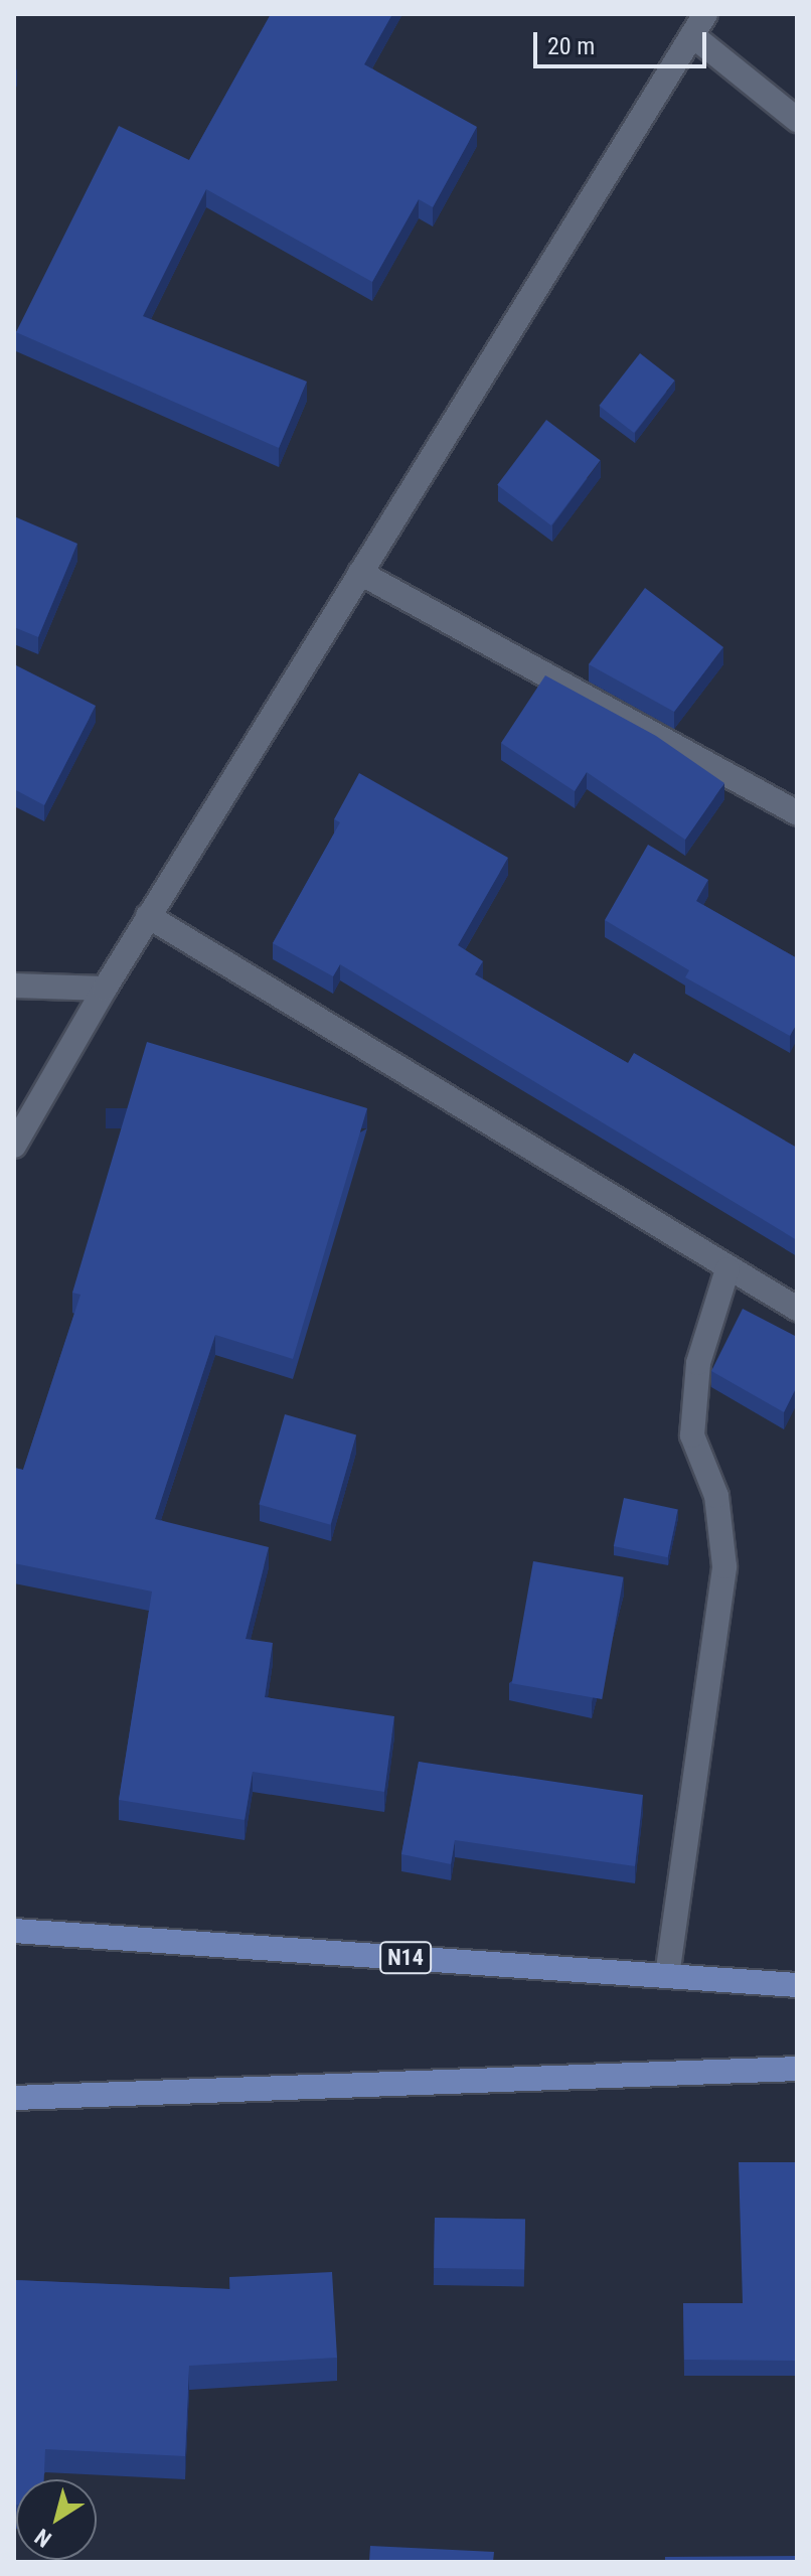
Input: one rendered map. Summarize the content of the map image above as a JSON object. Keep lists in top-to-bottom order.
{
  "streets": {
    "main road": ["N14"]
  },
  "scale_bar": "20 m",
  "north": "bottom left"
}
